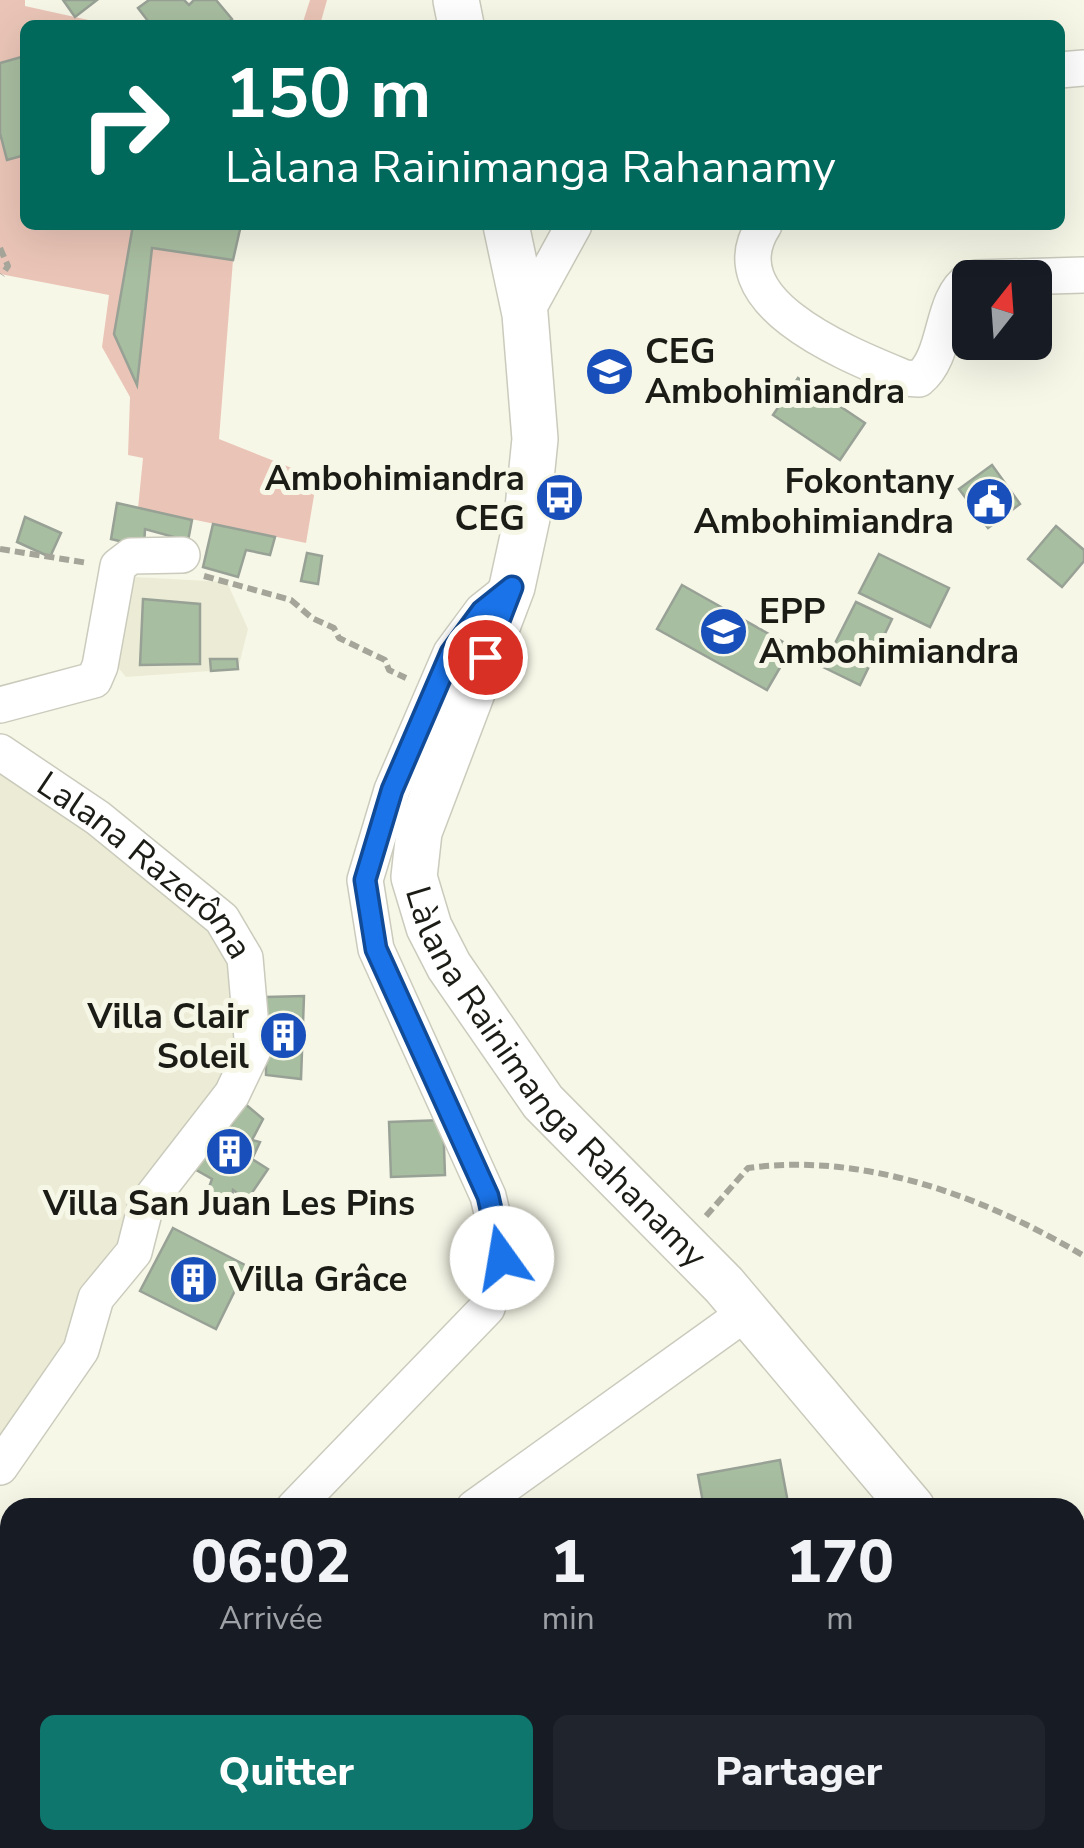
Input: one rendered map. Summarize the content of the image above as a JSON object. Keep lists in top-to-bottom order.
{
  "streets": {
    "main road": ["Làlana Rainimanga Rahanamy"],
    "street": ["Lalana Razerôma"]
  },
  "places": {
    "school or university": ["CEG Ambohimiandra", "EPP Ambohimiandra"],
    "bus stop": ["Ambohimiandra CEG"],
    "public building": ["Fokontany Ambohimiandra"],
    "building": ["Villa Clair Soleil", "Villa San Juan Les Pins", "Villa Grâce"]
  },
  "north": "top",
  "page": {
    "turn": ["150 m", "Làlana Rainimanga Rahanamy"],
    "eta": [
      "06:02",
      "Arrivée",
      "1",
      "min",
      "170",
      "m"
    ],
    "buttons": ["Quitter", "Partager"]
  }
}
